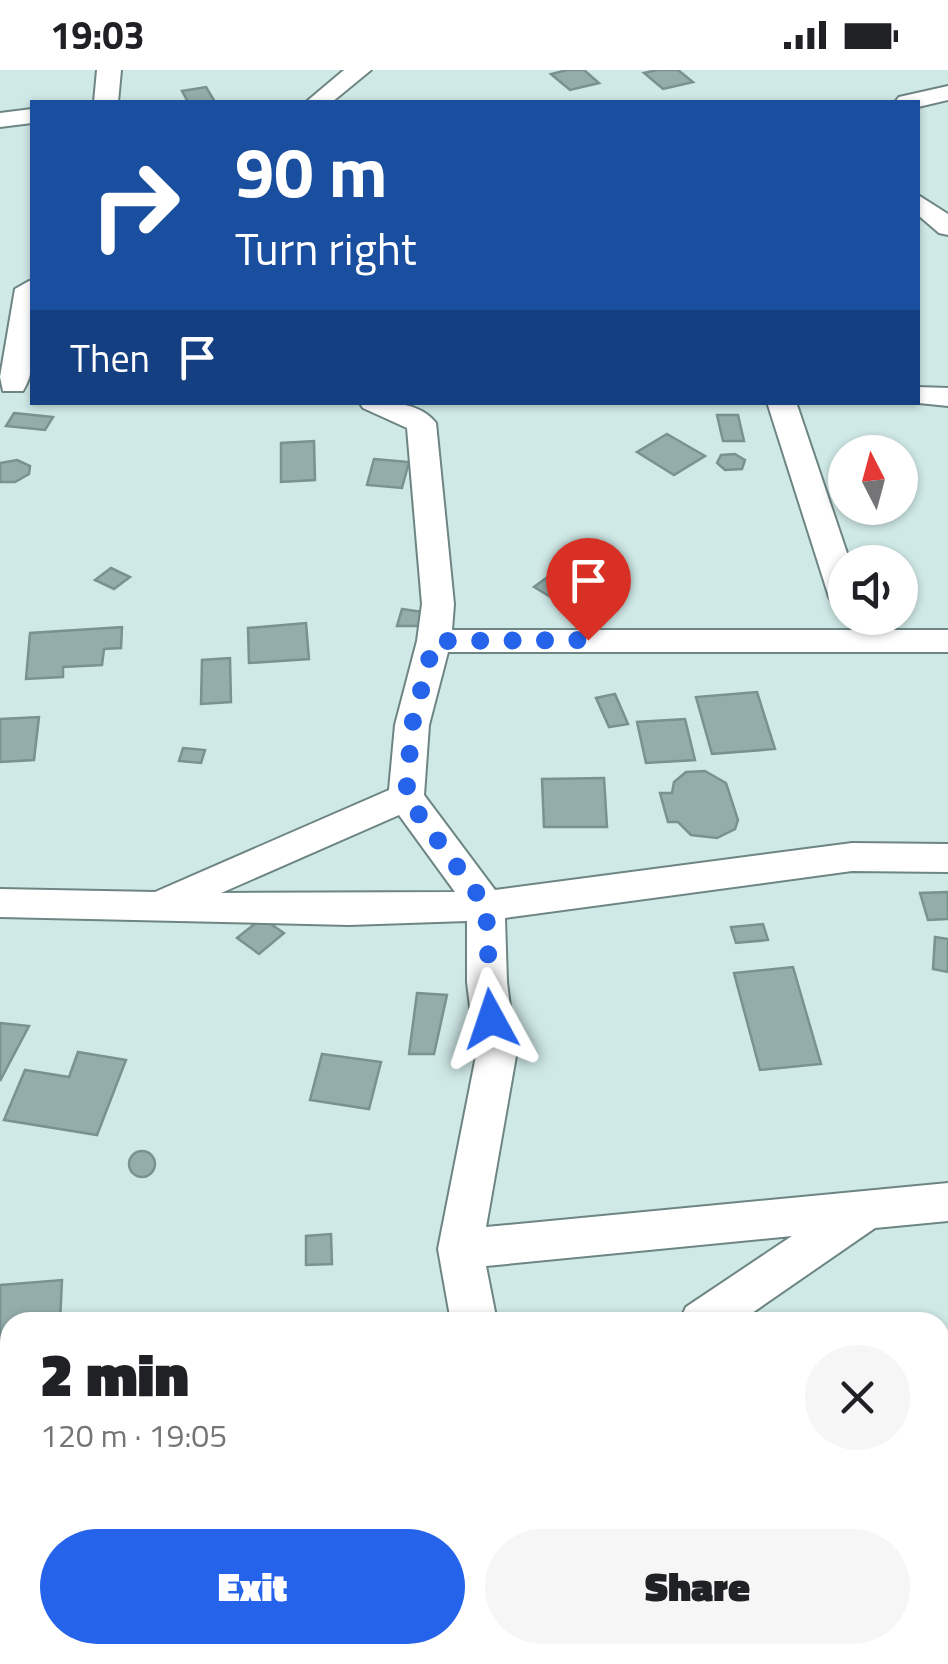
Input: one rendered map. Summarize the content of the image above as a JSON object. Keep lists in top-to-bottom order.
{
  "north": "top",
  "page": {
    "status": "19:03",
    "turn": ["90 m", "Turn right"],
    "then": "Then",
    "heading": ["2 min", "120 m · 19:05"],
    "buttons": ["Exit", "Share"]
  }
}
